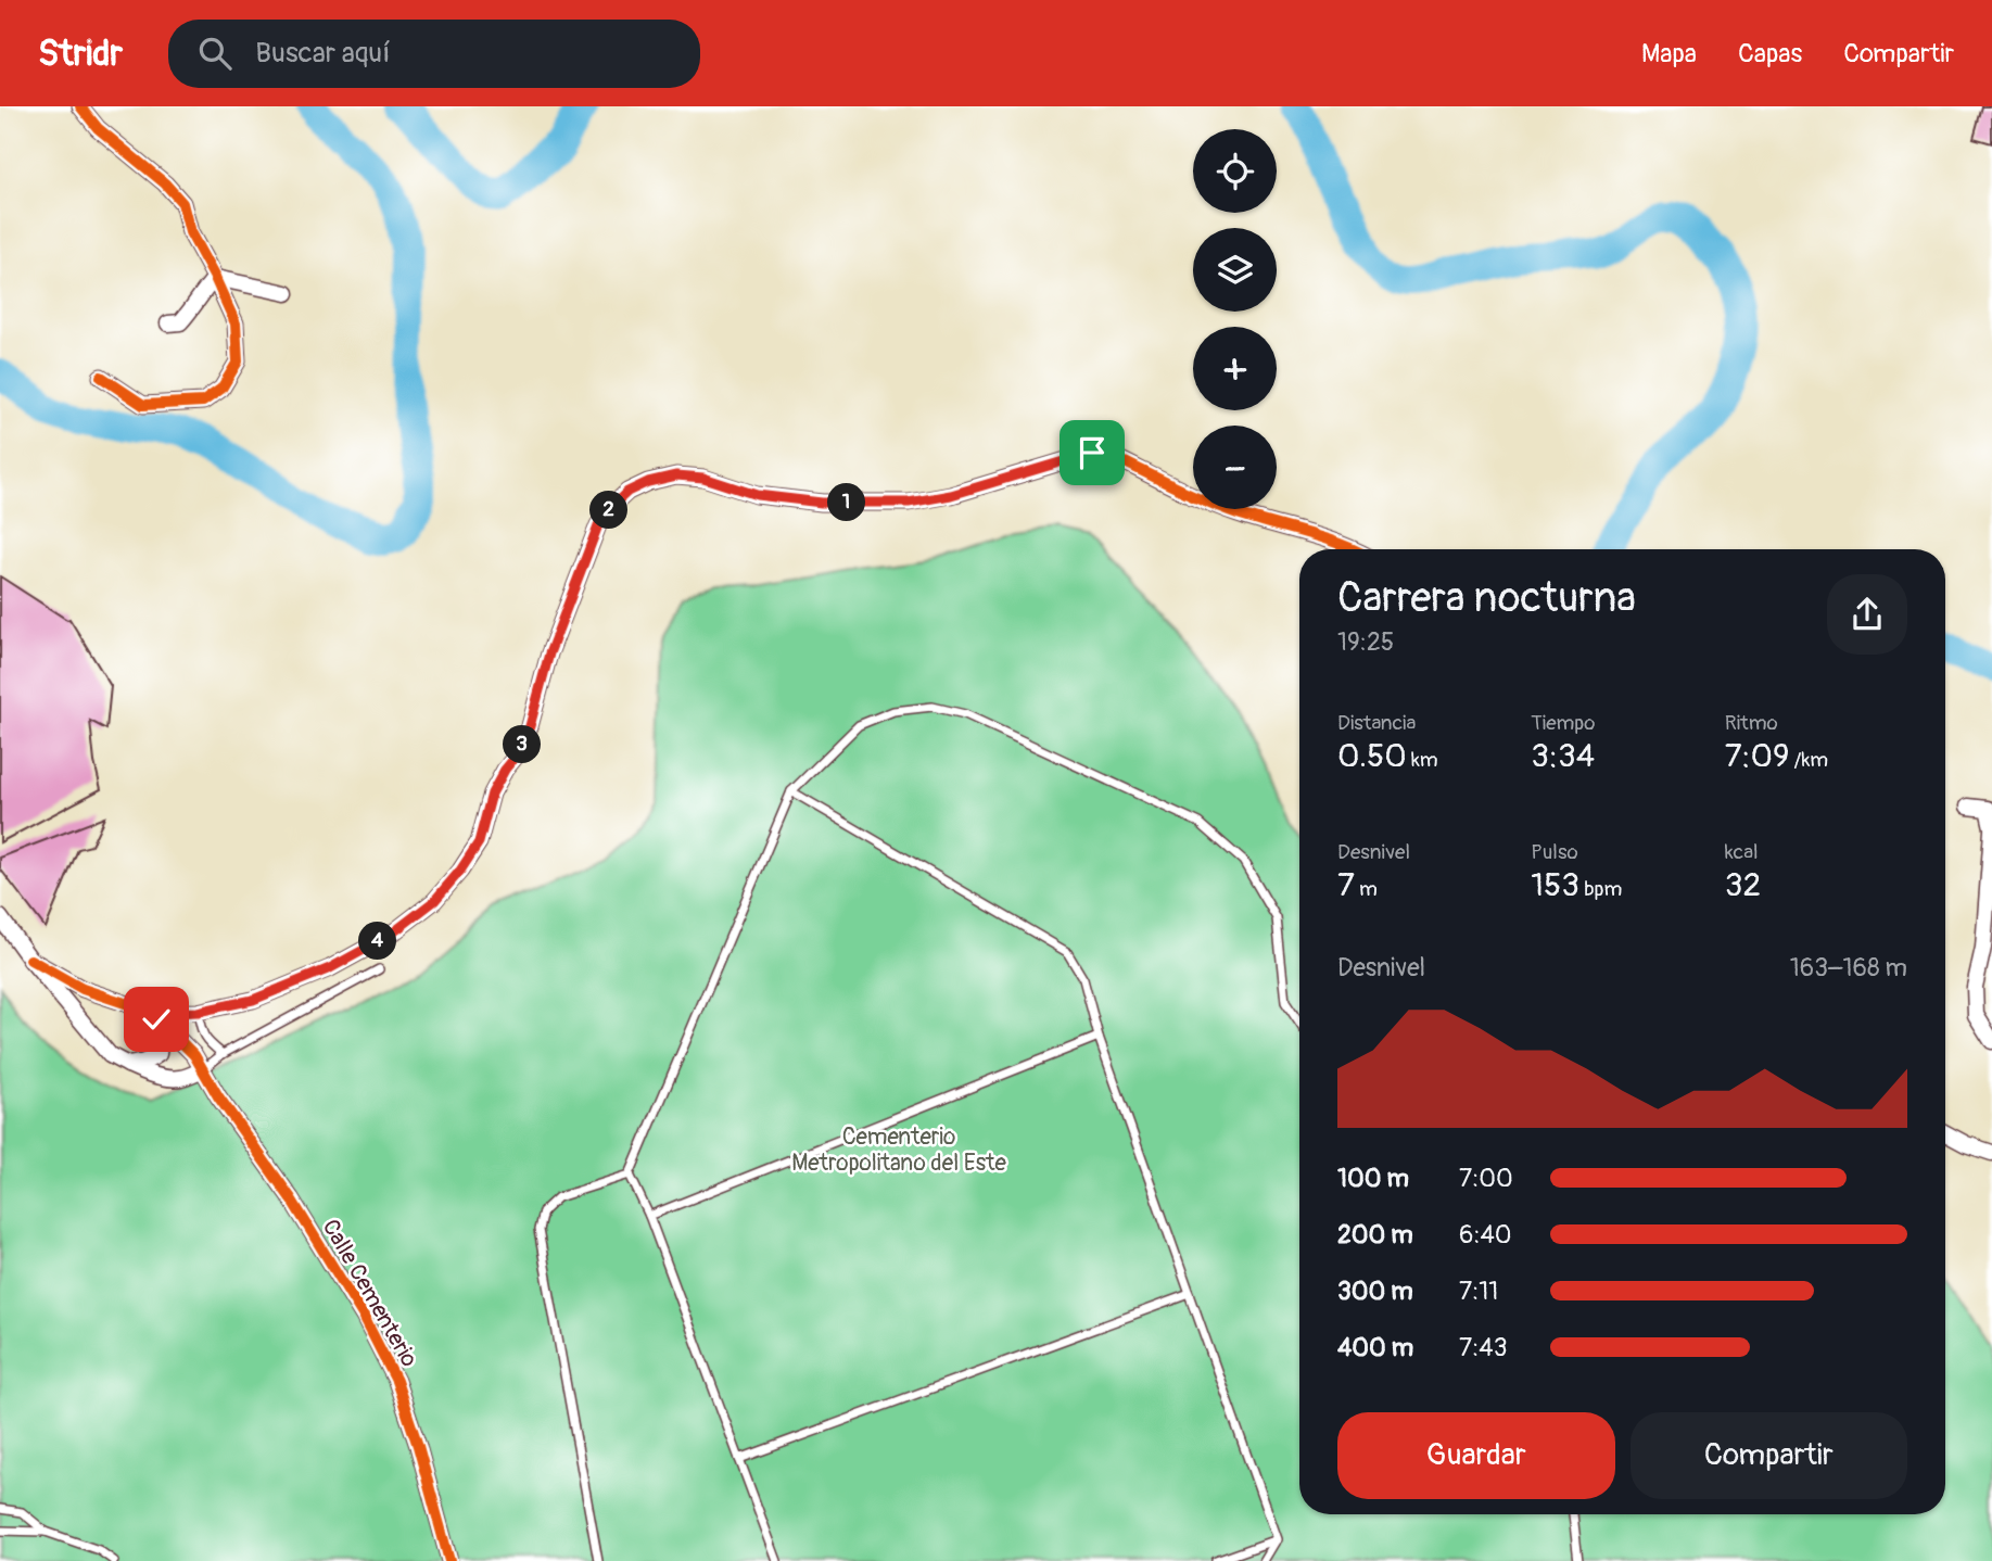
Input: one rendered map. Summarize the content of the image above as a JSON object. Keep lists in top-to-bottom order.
{
  "streets": {
    "street": ["Calle Cementerio"]
  },
  "parks": ["Cementerio Metropolitano del Este"],
  "page": {
    "header": "Stridr",
    "search": "Buscar aquí",
    "nav": ["Mapa", "Capas", "Compartir"],
    "map_buttons": ["+", "−"],
    "pins": [
      "1",
      "2",
      "3",
      "4"
    ],
    "heading": ["Carrera nocturna", "19:25"],
    "stats": [
      ["Distancia", "0.50 km"],
      ["Tiempo", "3:34"],
      ["Ritmo", "7:09 /km"],
      ["Desnivel", "7 m"],
      ["Pulso", "153 bpm"],
      ["kcal", "32"]
    ],
    "chart": ["Desnivel", "163–168 m"],
    "list": [
      {
        "name": "100 m",
        "note": "7:00"
      },
      {
        "name": "200 m",
        "note": "6:40"
      },
      {
        "name": "300 m",
        "note": "7:11"
      },
      {
        "name": "400 m",
        "note": "7:43"
      }
    ],
    "buttons": ["Guardar", "Compartir"]
  }
}
